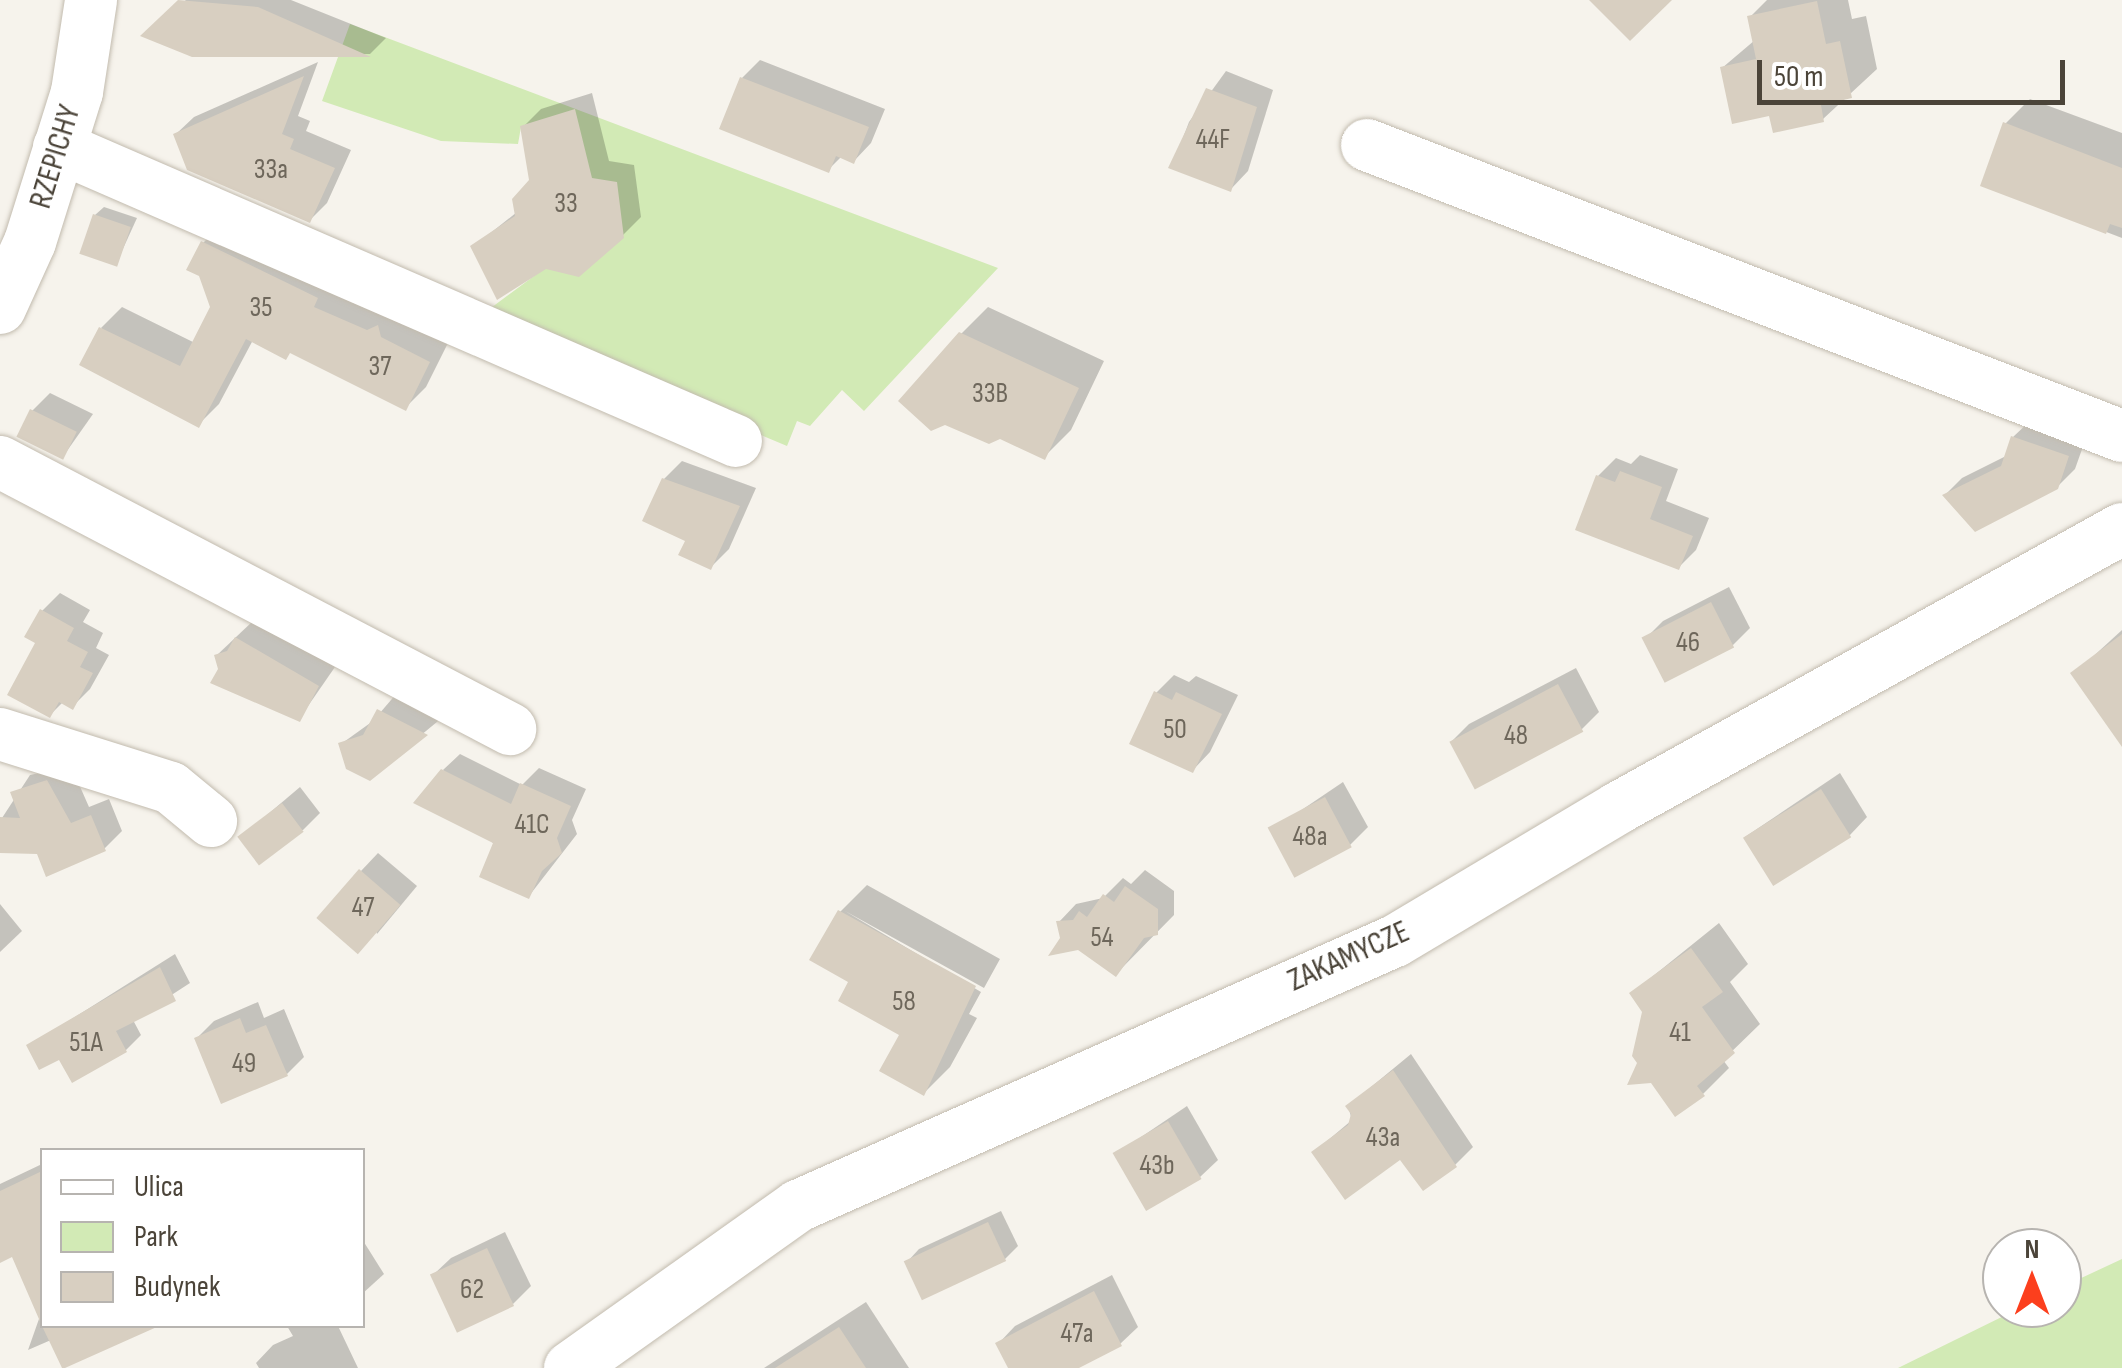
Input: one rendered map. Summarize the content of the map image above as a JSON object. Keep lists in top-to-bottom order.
{
  "streets": {
    "street": ["RZEPICHY", "ZAKAMYCZE"]
  },
  "house_numbers": [
    "44F",
    "33a",
    "33",
    "35",
    "37",
    "33B",
    "46",
    "50",
    "48",
    "41C",
    "48a",
    "47",
    "54",
    "58",
    "41",
    "51A",
    "49",
    "43a",
    "43b",
    "62",
    "47a"
  ],
  "legend": ["Ulica", "Park", "Budynek"],
  "scale_bar": "50 m",
  "north": "top"
}
